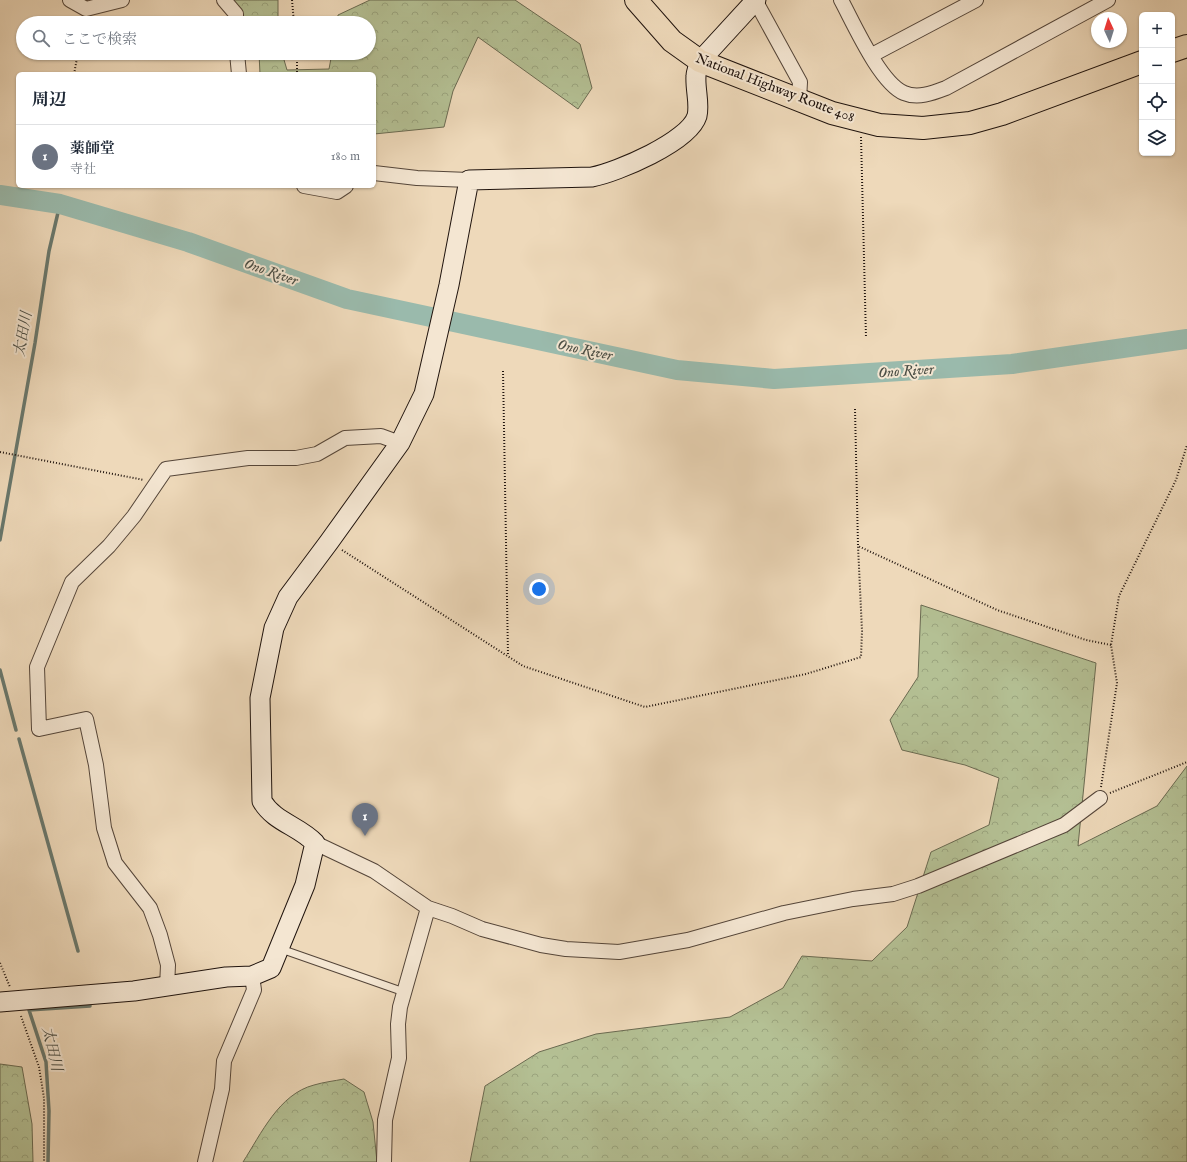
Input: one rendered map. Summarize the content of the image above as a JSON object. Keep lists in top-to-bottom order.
{
  "streets": {
    "highway": ["National Highway Route 408"]
  },
  "water": ["Ono River", "太田川"],
  "north": "top",
  "page": {
    "map_buttons": ["+", "−"],
    "search": "ここで検索",
    "heading": "周辺",
    "list": [
      {
        "mark": "1",
        "name": "薬師堂",
        "note": "寺社",
        "value": "180 m"
      }
    ],
    "pins": "1"
  }
}
